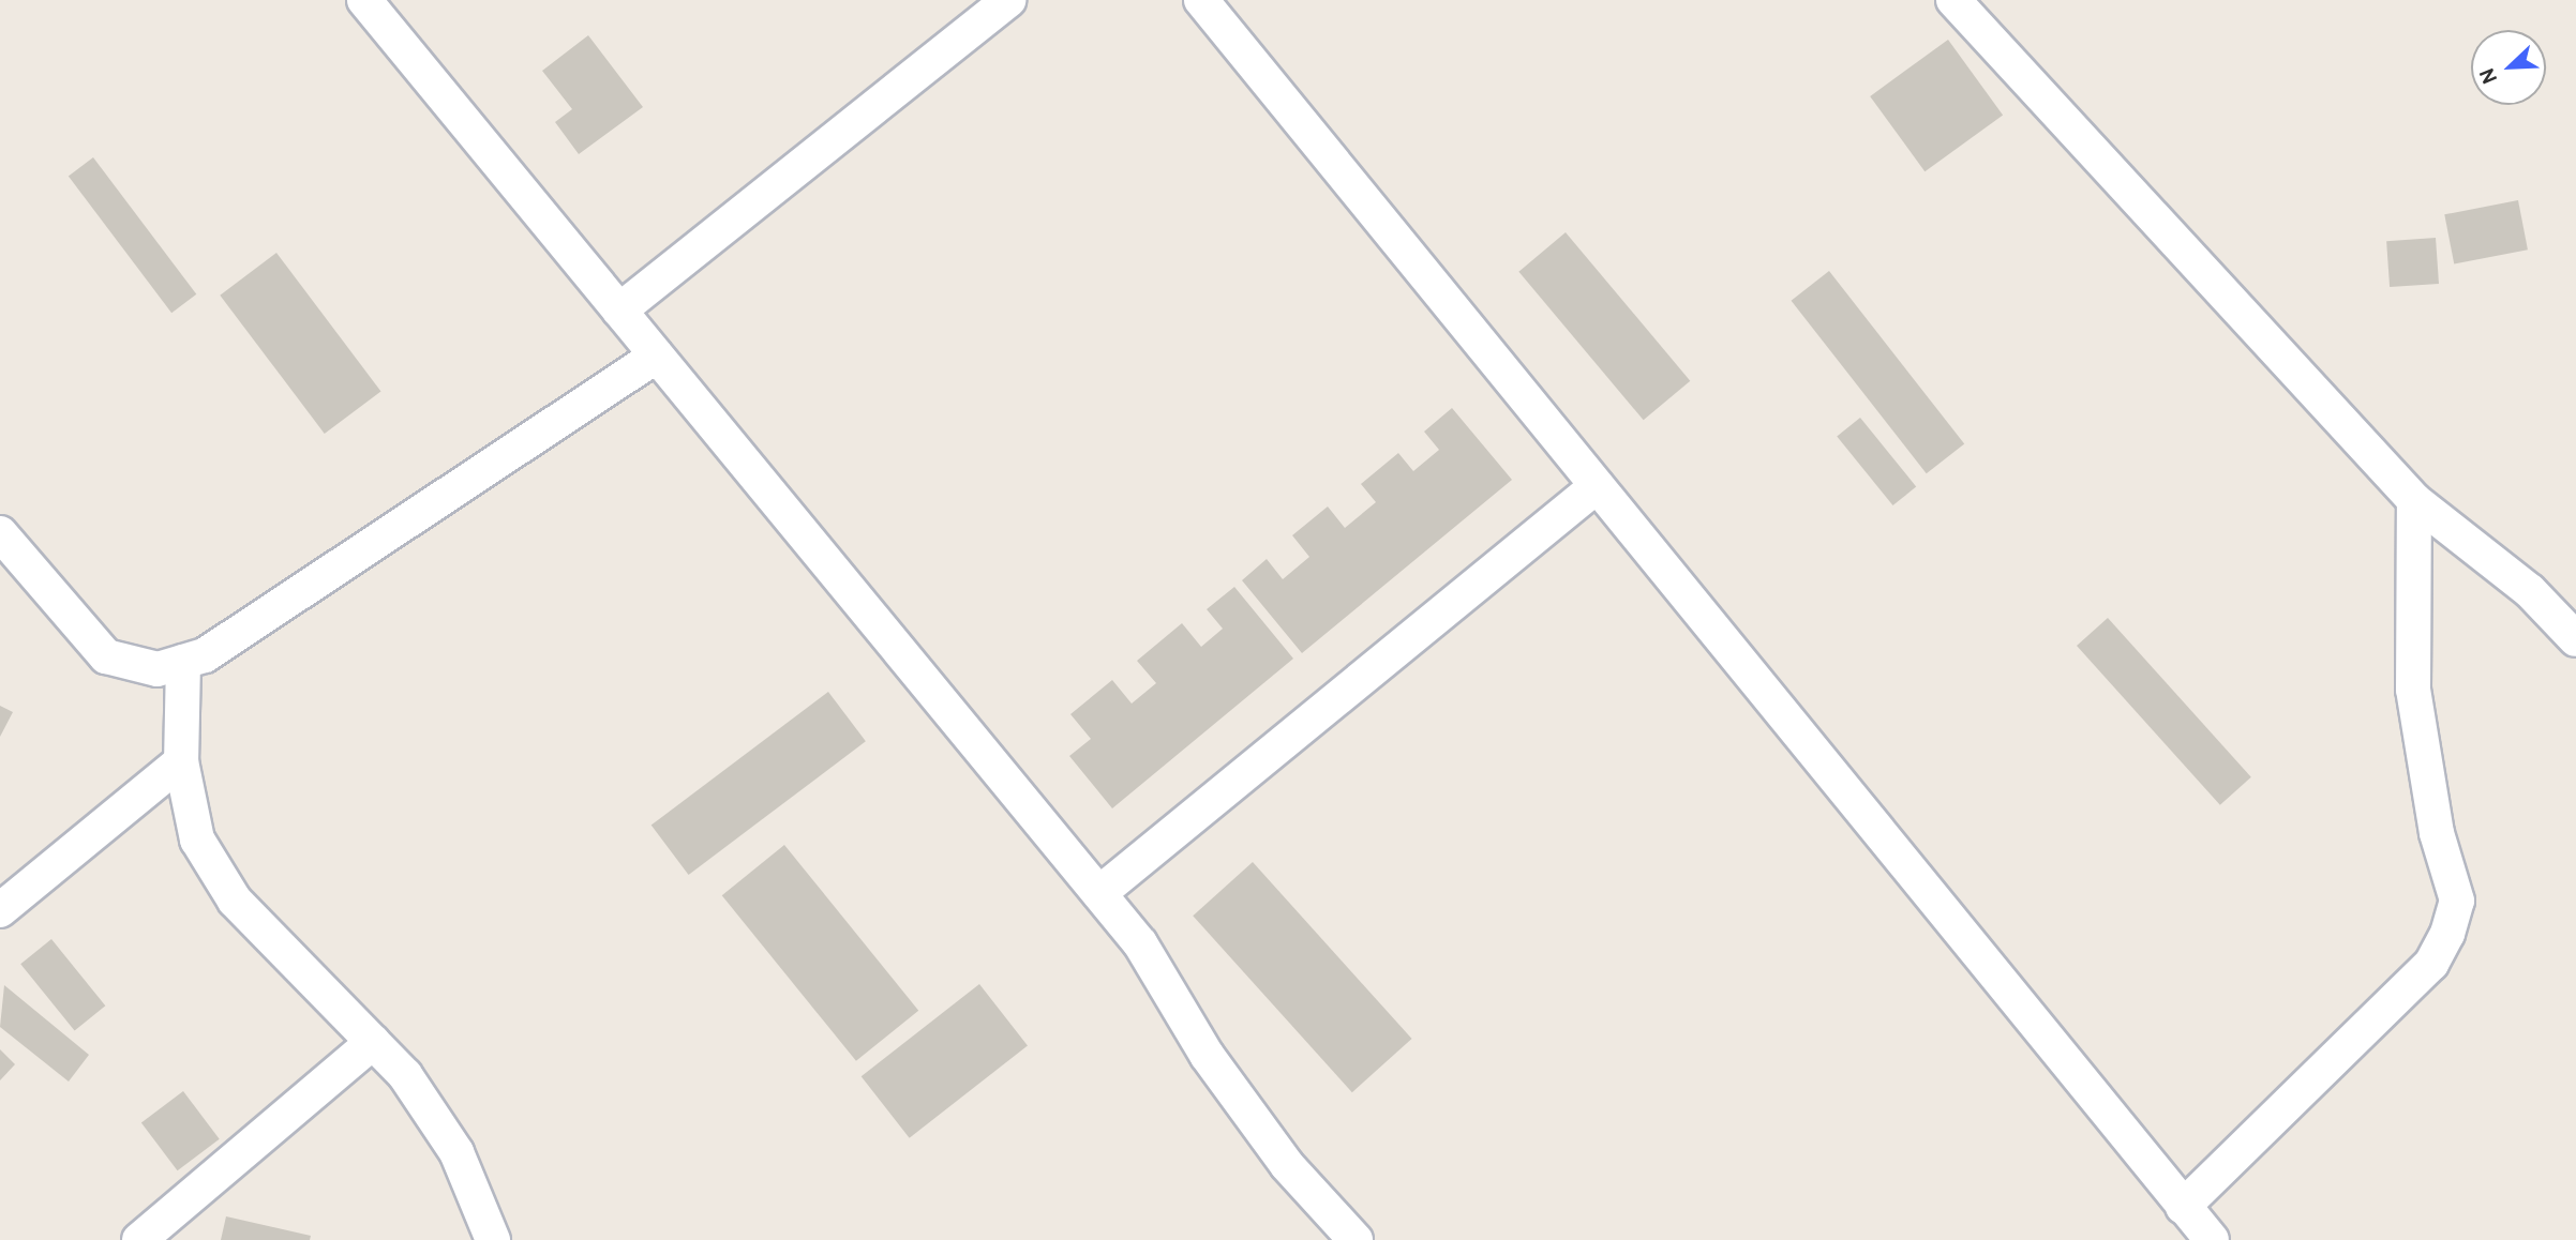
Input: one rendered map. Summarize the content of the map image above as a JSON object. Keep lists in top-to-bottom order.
{
  "north": "bottom left"
}
